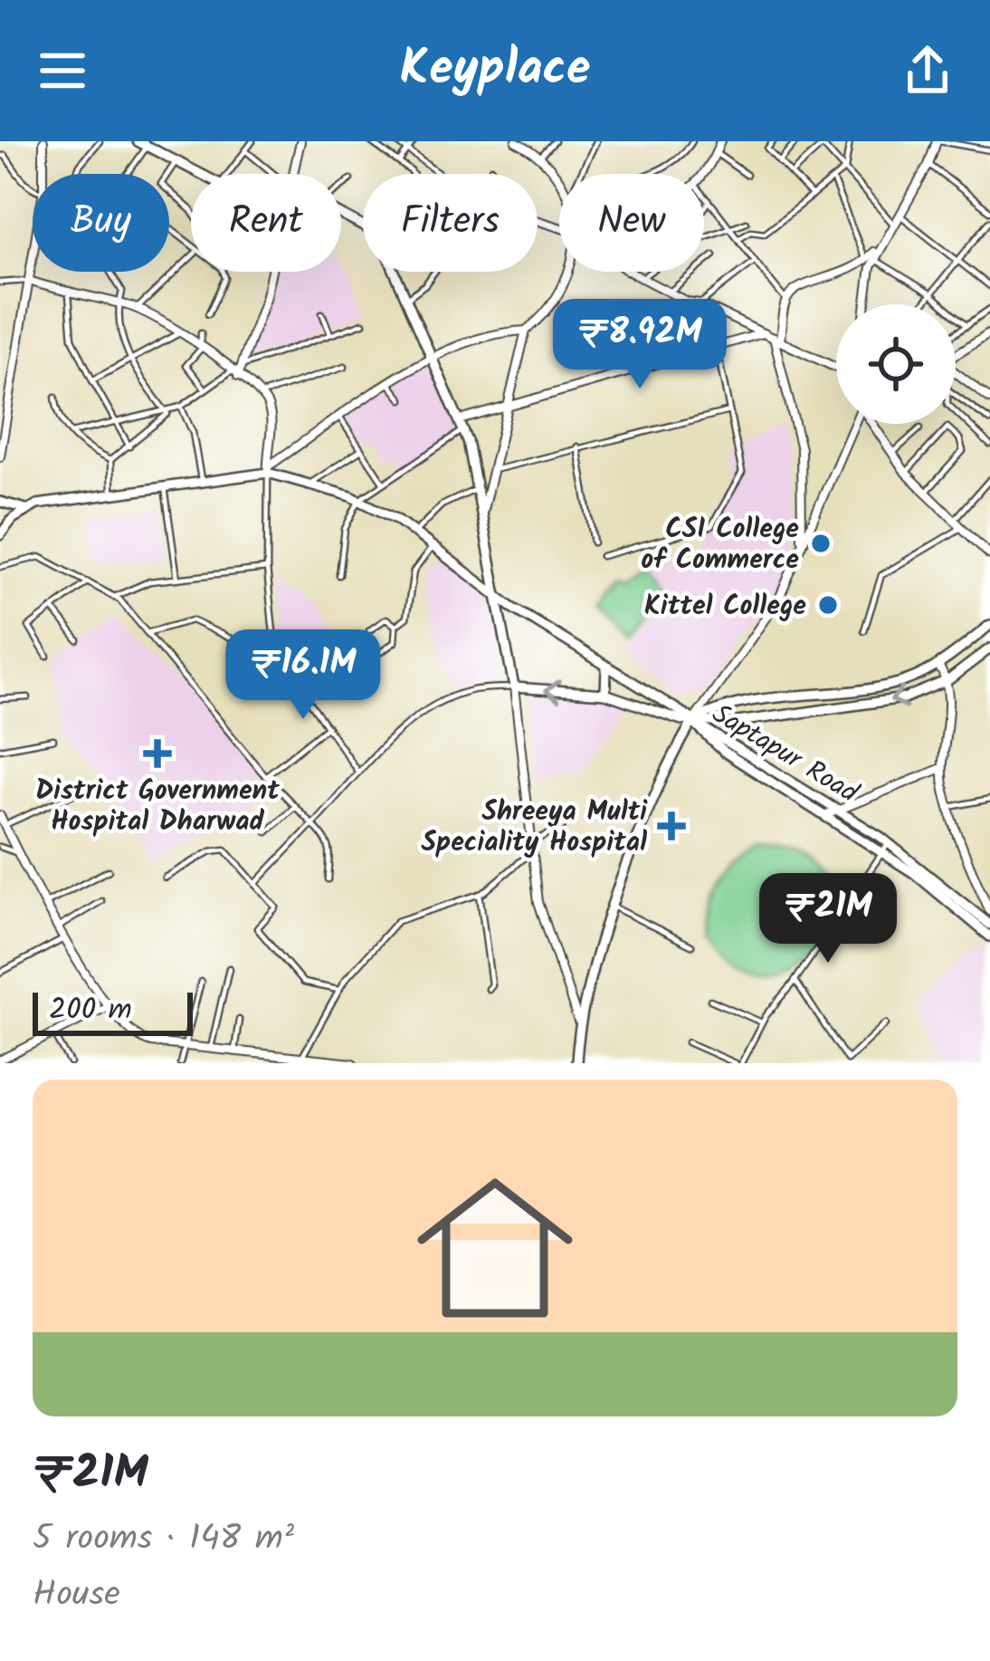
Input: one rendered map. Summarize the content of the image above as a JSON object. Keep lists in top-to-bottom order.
{
  "streets": {
    "main road": ["Saptapur Road"]
  },
  "places": {
    "other": ["CSI College of Commerce", "Kittel College"],
    "health": ["District Government Hospital Dharwad", "Shreeya Multi Speciality Hospital"]
  },
  "scale_bar": "200 m",
  "page": {
    "header": "Keyplace",
    "chip": [
      "Buy",
      "Rent",
      "Filters",
      "New"
    ],
    "price": ["₹8.92M", "₹16.1M", "₹21M"],
    "scale": "200 m",
    "list": [
      {
        "name": "₹21M",
        "note": "5 rooms · 148 m² · House"
      }
    ]
  }
}
